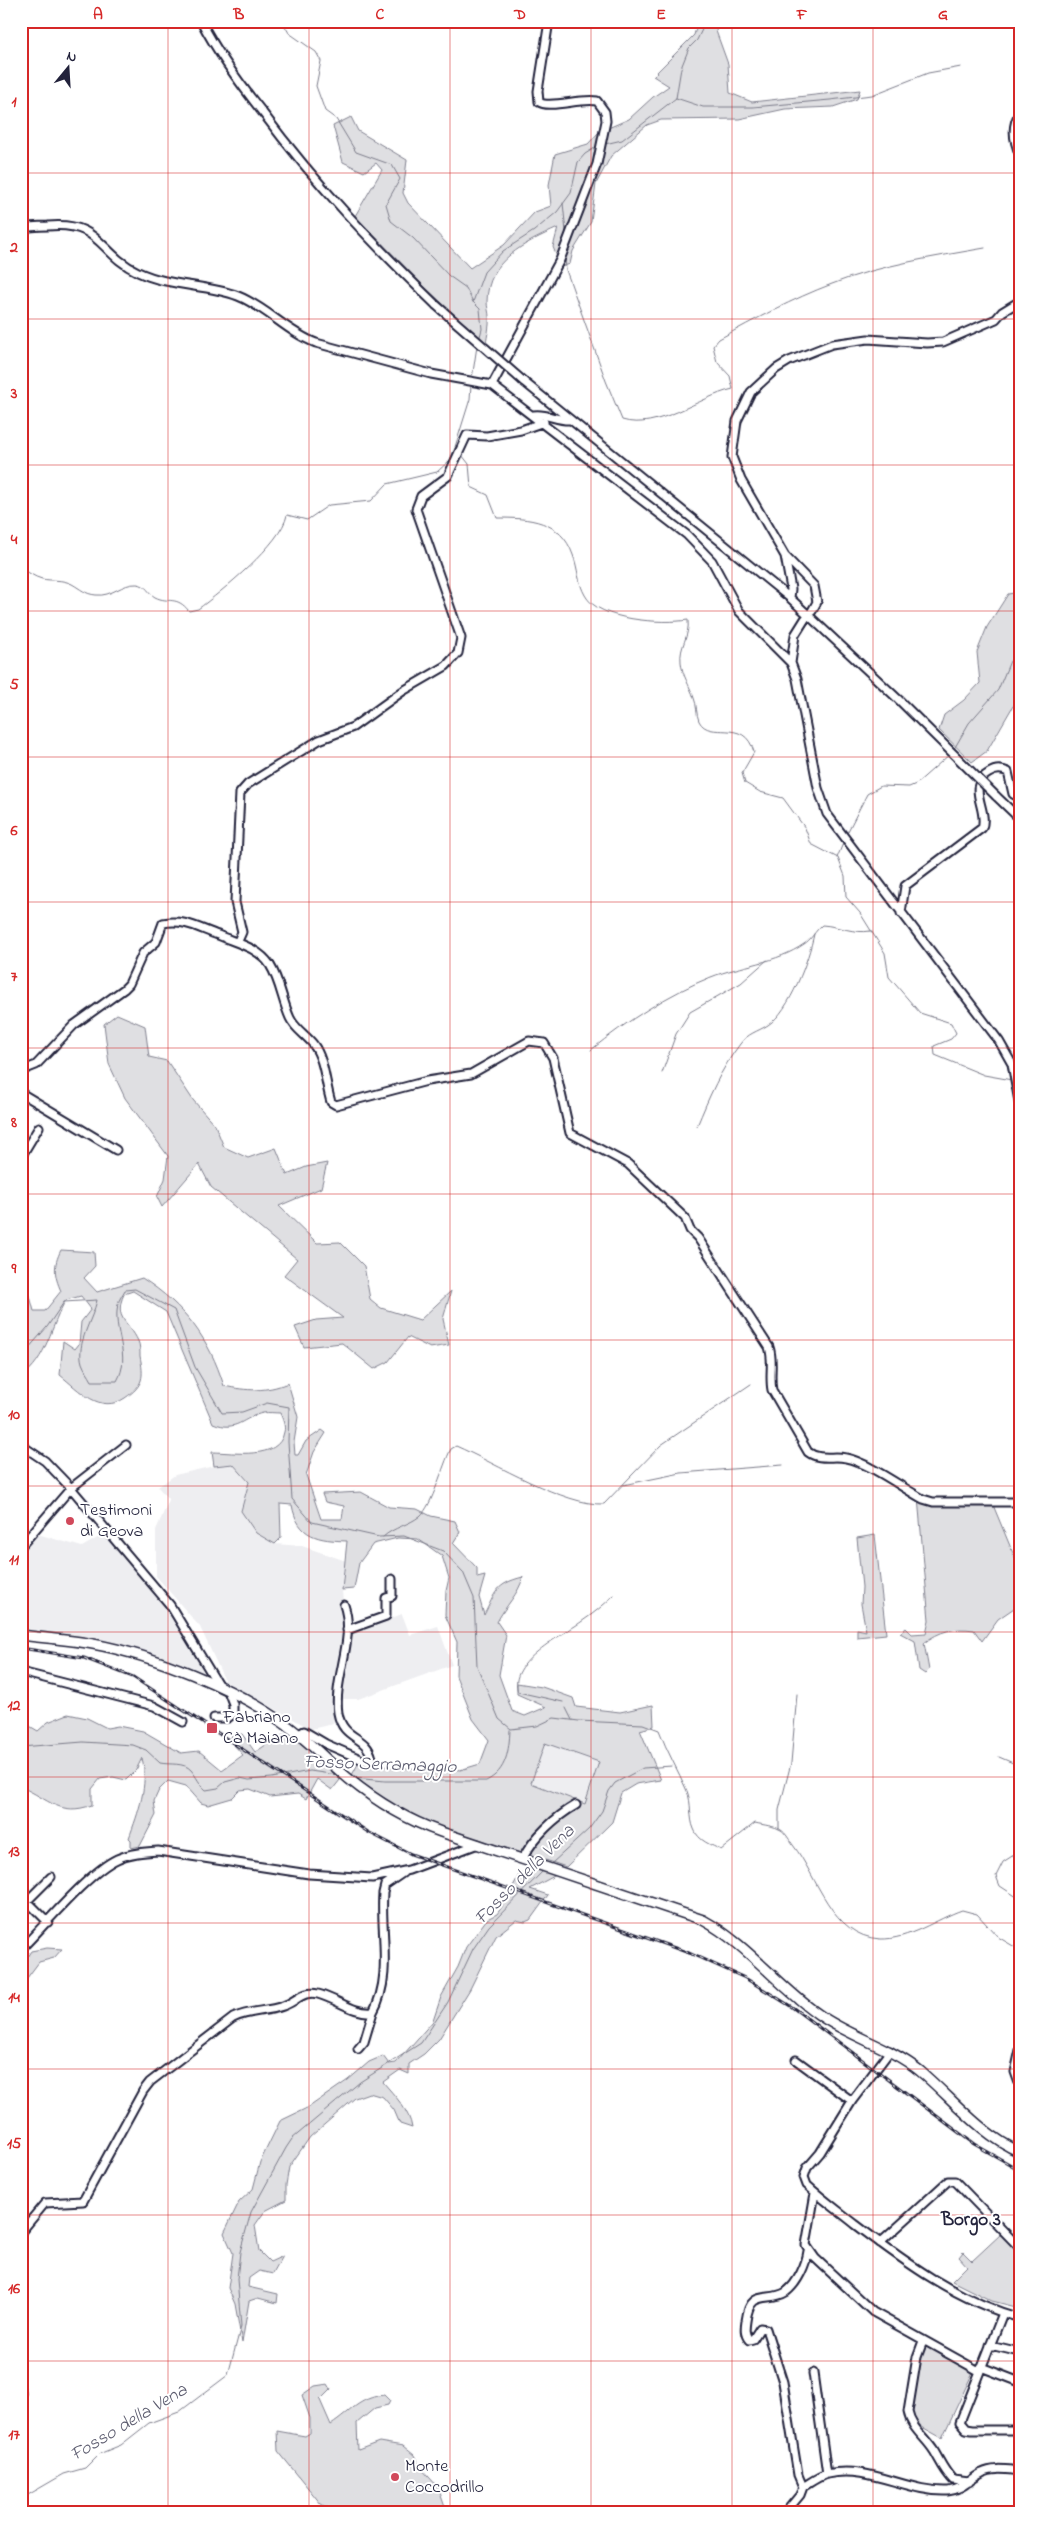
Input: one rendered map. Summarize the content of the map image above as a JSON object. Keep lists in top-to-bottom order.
{
  "districts": ["Borgo 3"],
  "water": ["Fosso Serramaggio", "Fosso della Vena"],
  "places": {
    "other": ["Testimoni di Geova", "Monte Coccodrillo"],
    "transit": ["Fabriano Cà Maiano"]
  },
  "north": "top",
  "grid": {
    "columns": [
      "A",
      "B",
      "C",
      "D",
      "E",
      "F",
      "G"
    ],
    "rows": [
      "1",
      "2",
      "3",
      "4",
      "5",
      "6",
      "7",
      "8",
      "9",
      "10",
      "11",
      "12",
      "13",
      "14",
      "15",
      "16",
      "17"
    ]
  }
}
